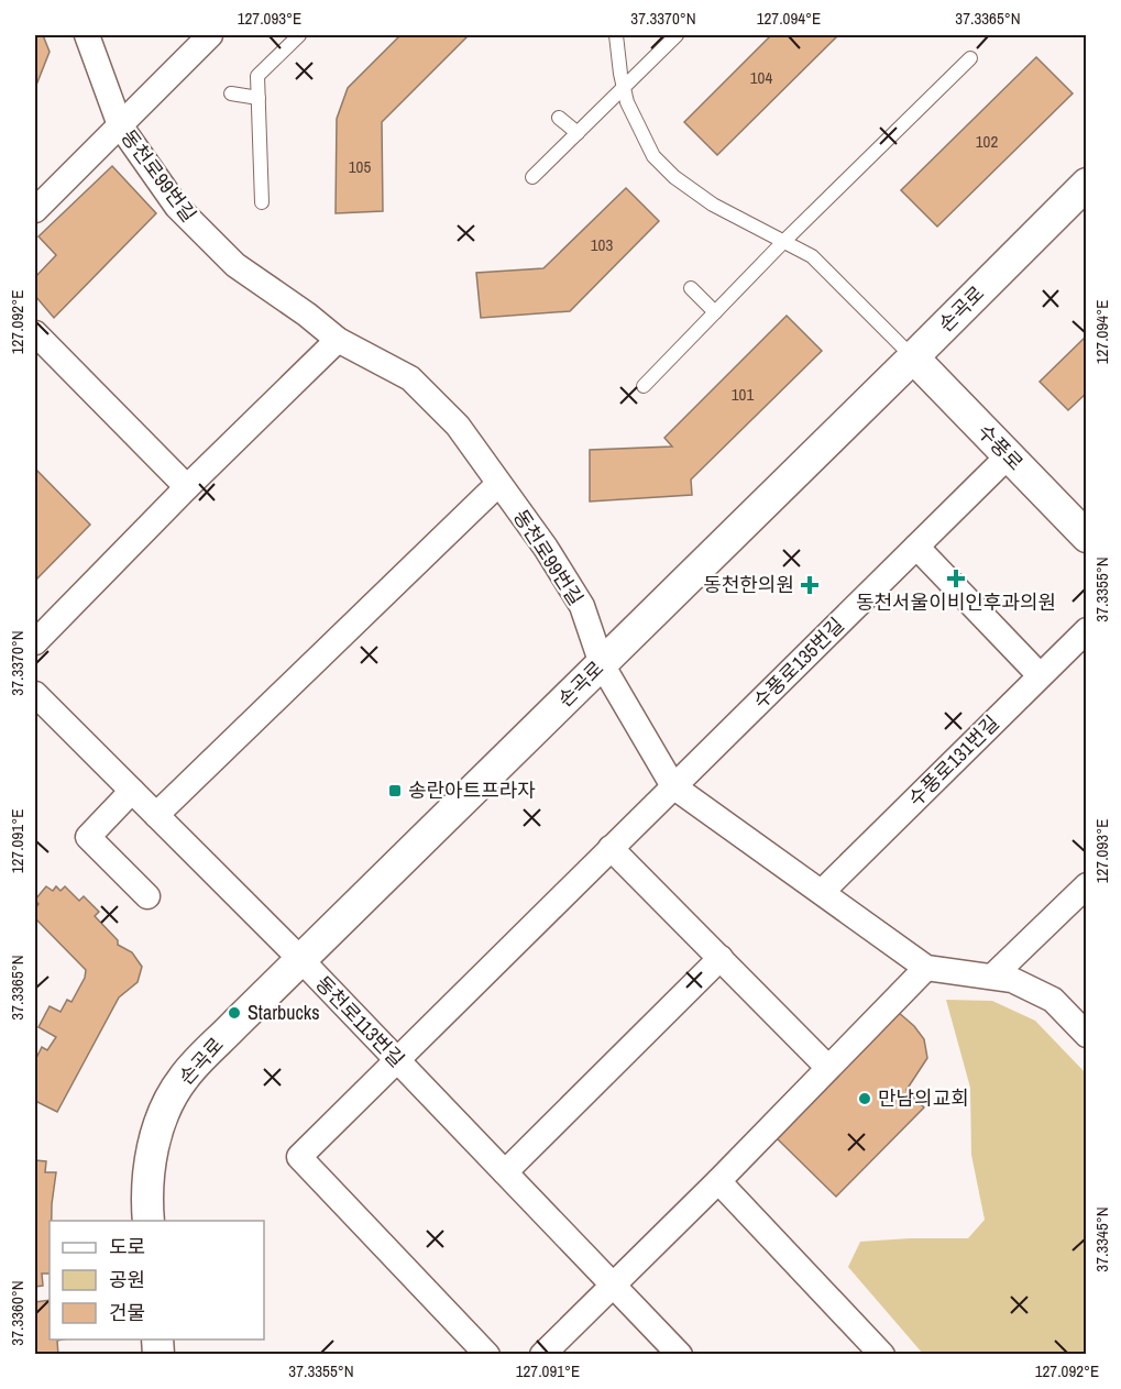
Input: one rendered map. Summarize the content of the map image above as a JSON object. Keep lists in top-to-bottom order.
{
  "streets": {
    "street": [
      "동천로99번길",
      "손곡로",
      "수풍로",
      "수풍로135번길",
      "수풍로131번길",
      "동천로113번길"
    ]
  },
  "crossings": [
    ["동천로99번길", "손곡로"],
    ["동천로99번길", "수풍로135번길"],
    ["동천로99번길", "수풍로131번길"],
    ["손곡로", "수풍로"],
    ["손곡로", "동천로113번길"],
    ["수풍로", "수풍로135번길"],
    ["수풍로135번길", "동천로113번길"]
  ],
  "places": {
    "health": ["동천서울이비인후과의원", "동천한의원"],
    "transit": ["송란아트프라자"],
    "other": ["Starbucks", "만남의교회"]
  },
  "house_numbers": [
    "104",
    "102",
    "105",
    "103",
    "101"
  ],
  "legend": ["도로", "공원", "건물"],
  "coordinates": [
    "127.093°E",
    "37.3370°N",
    "127.094°E",
    "37.3365°N",
    "127.092°E",
    "37.3355°N",
    "127.091°E",
    "37.3345°N",
    "37.3360°N"
  ]
}
